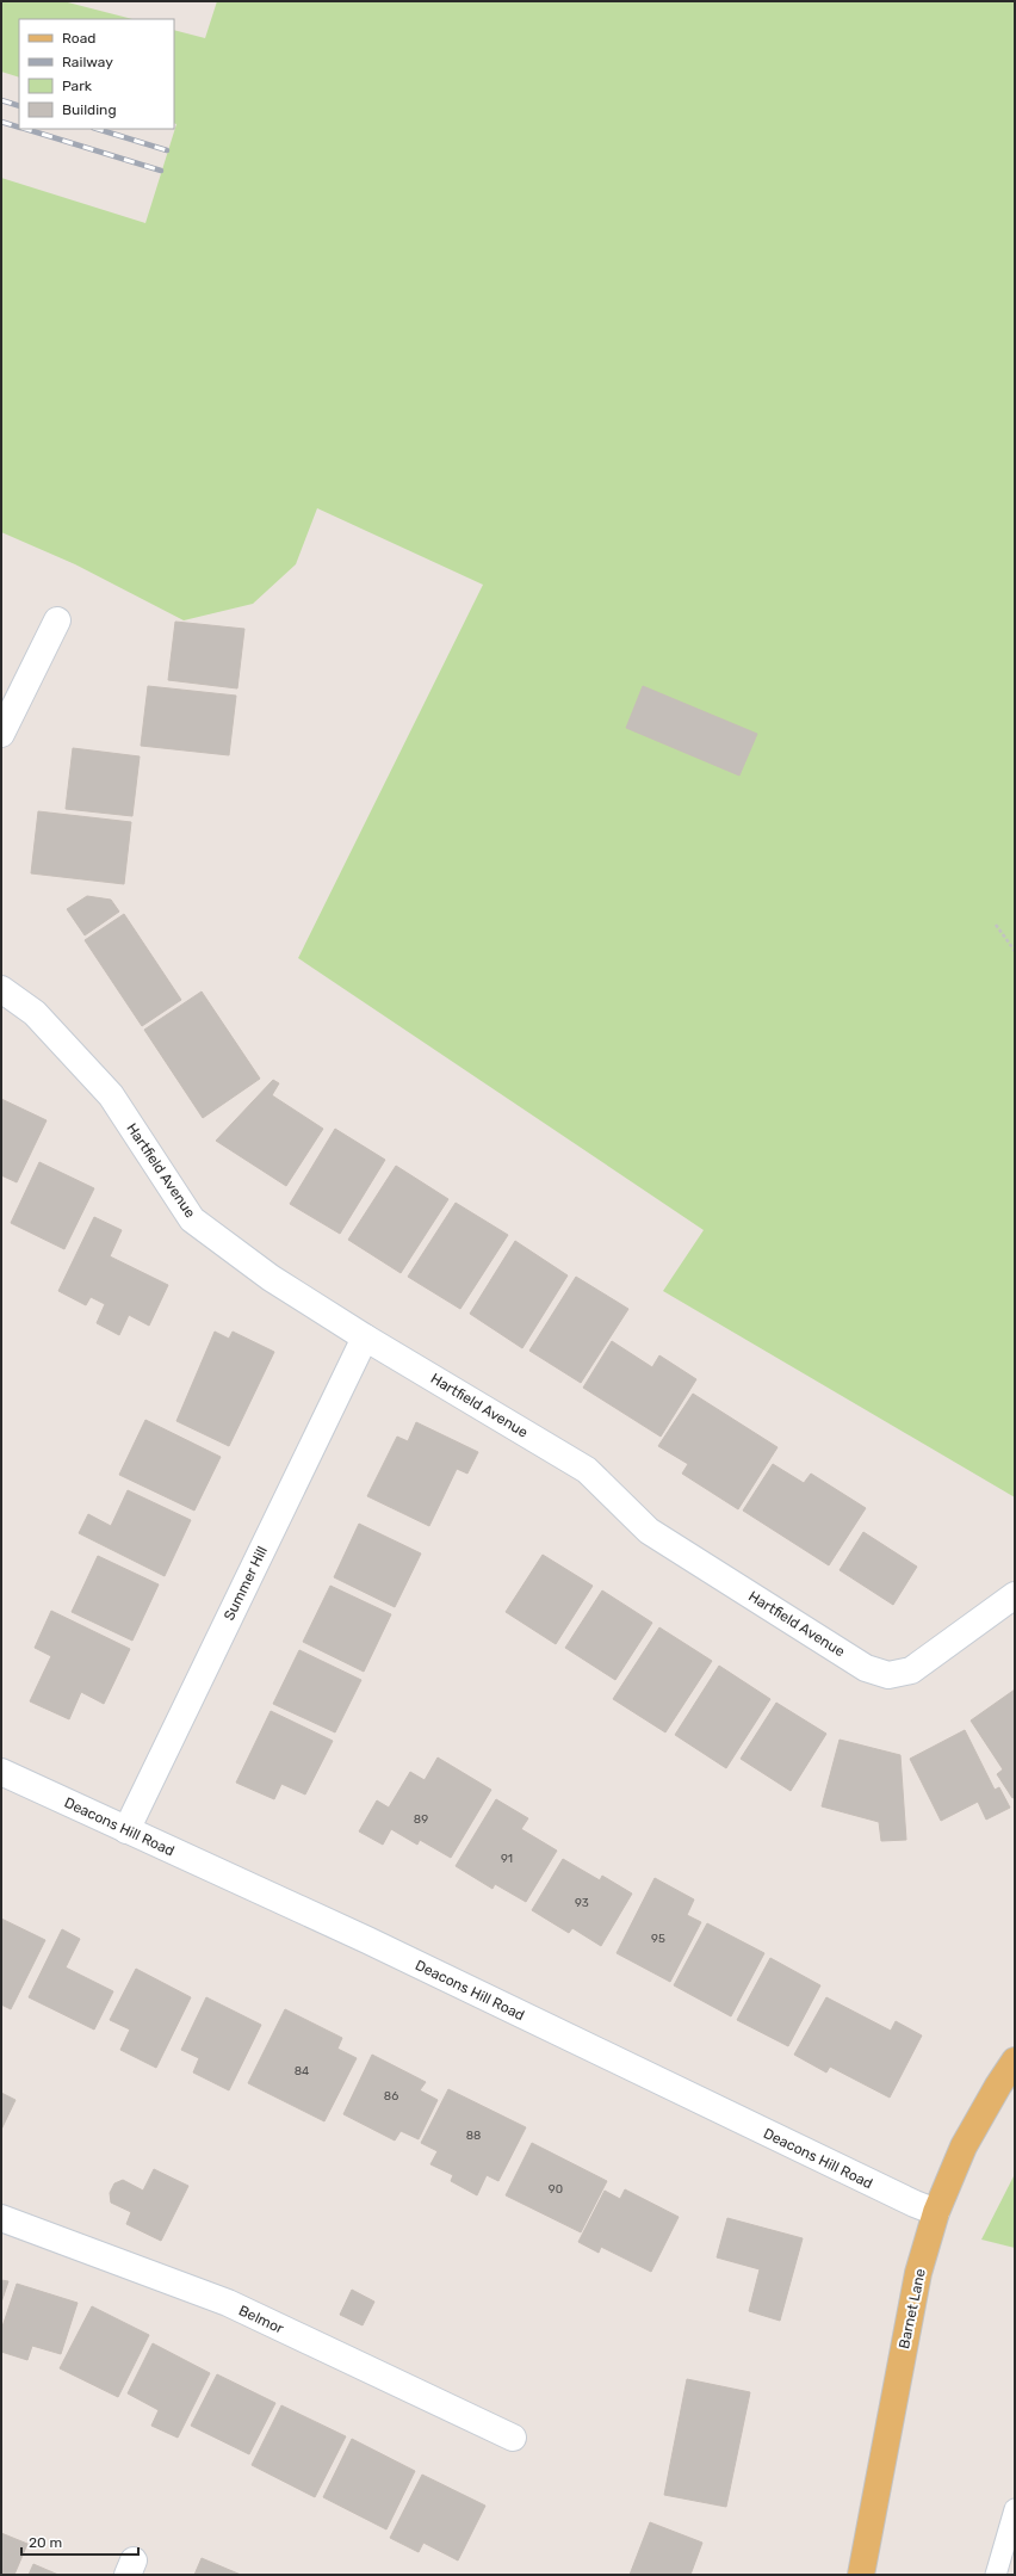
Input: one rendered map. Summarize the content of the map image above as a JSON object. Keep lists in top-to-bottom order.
{
  "streets": {
    "main road": ["Barnet Lane"],
    "street": [
      "Hartfield Avenue",
      "Summer Hill",
      "Deacons Hill Road",
      "Belmor"
    ]
  },
  "crossings": [
    ["Hartfield Avenue", "Summer Hill"],
    ["Summer Hill", "Deacons Hill Road"],
    ["Deacons Hill Road", "Barnet Lane"]
  ],
  "house_numbers": [
    "89",
    "91",
    "93",
    "95",
    "84",
    "86",
    "88",
    "90"
  ],
  "legend": [
    "Road",
    "Railway",
    "Park",
    "Building"
  ],
  "scale_bar": "20 m"
}
